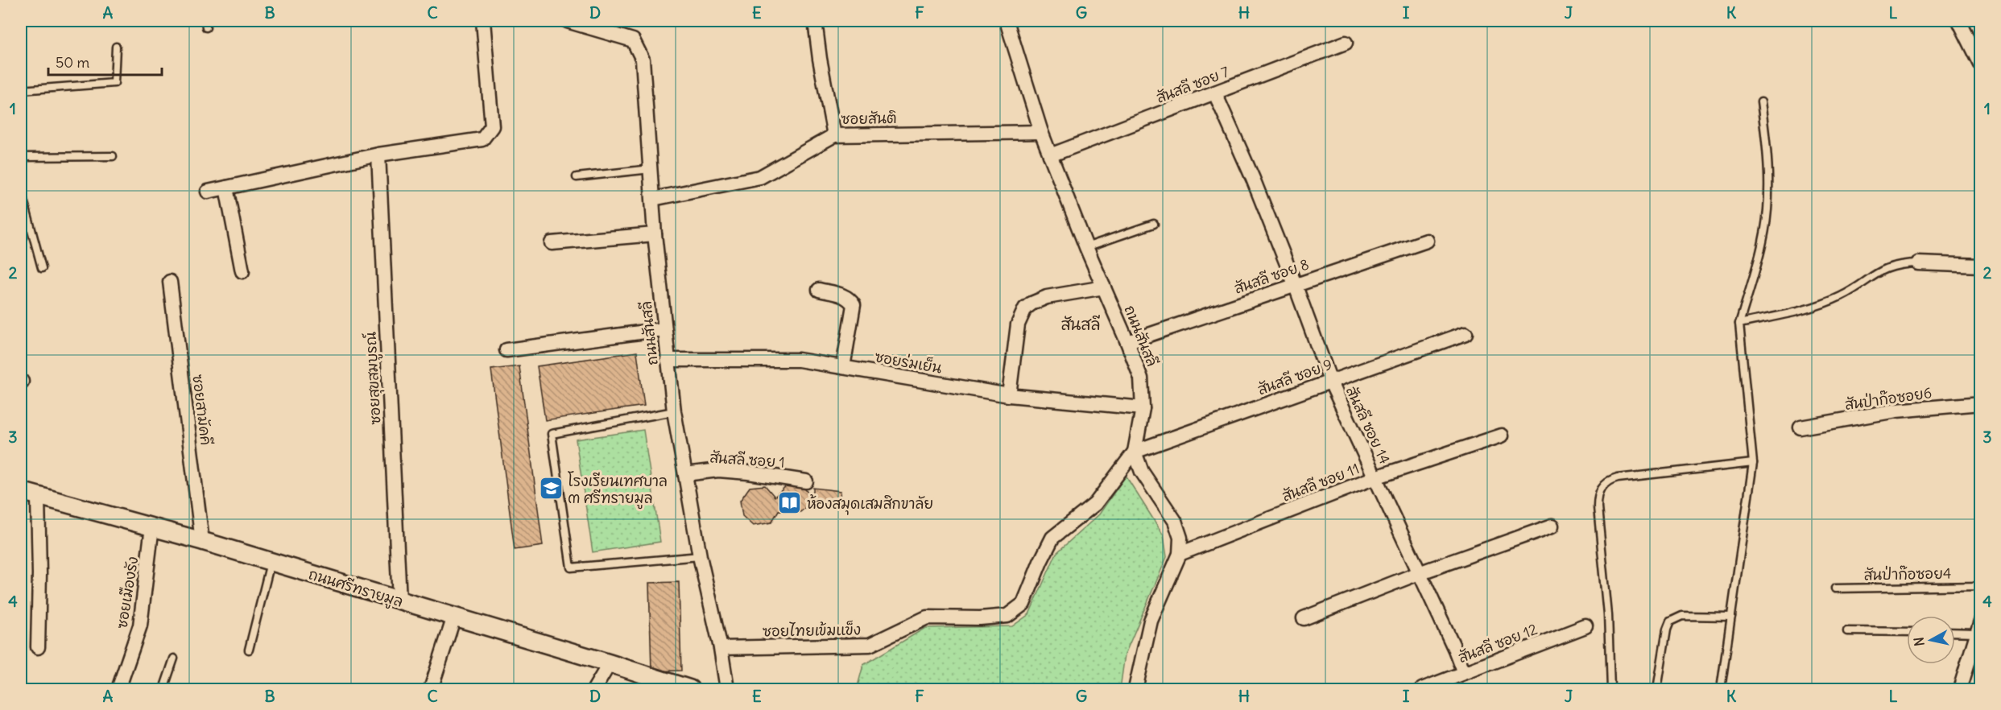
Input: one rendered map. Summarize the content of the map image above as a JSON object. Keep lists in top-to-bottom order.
{
  "streets": {
    "street": [
      "สันสลี ซอย 7",
      "ซอยสันติ",
      "สันสลี ซอย 8",
      "ถนนสันสลี",
      "ซอยร่มเย็น",
      "สันสลี ซอย 9",
      "ซอยสุขสมบูรณ์",
      "สันป่าก๊อซอย6",
      "ซอยสามัคคี",
      "สันสลี ซอย 14",
      "สันสลี ซอย 1",
      "สันสลี ซอย 11",
      "ถนนศรีทรายมูล",
      "ซอยเมืองรัง",
      "ซอยไทยเข้มแข็ง",
      "สันสลี ซอย 12"
    ],
    "lane": ["สันป่าก๊อซอย4"]
  },
  "crossings": [
    ["สันสลี ซอย 7", "ถนนสันสลี"],
    ["สันสลี ซอย 7", "สันสลี ซอย 14"],
    ["ซอยสันติ", "ถนนสันสลี"],
    ["สันสลี ซอย 8", "ถนนสันสลี"],
    ["สันสลี ซอย 8", "สันสลี ซอย 14"],
    ["ถนนสันสลี", "ซอยร่มเย็น"],
    ["ถนนสันสลี", "สันสลี ซอย 9"],
    ["ถนนสันสลี", "สันสลี ซอย 1"],
    ["ถนนสันสลี", "ซอยไทยเข้มแข็ง"],
    ["สันสลี ซอย 9", "สันสลี ซอย 14"],
    ["สันสลี ซอย 9", "ซอยไทยเข้มแข็ง"],
    ["ซอยสุขสมบูรณ์", "ถนนศรีทรายมูล"],
    ["ซอยสามัคคี", "ถนนศรีทรายมูล"],
    ["สันสลี ซอย 14", "สันสลี ซอย 11"],
    ["สันสลี ซอย 14", "สันสลี ซอย 12"],
    ["ถนนศรีทรายมูล", "ซอยเมืองรัง"]
  ],
  "districts": ["สันสลี"],
  "places": {
    "school or university": ["โรงเรียนเทศบาล ๓ ศรีทรายมูล"],
    "library": ["ห้องสมุดเสมสิกขาลัย"]
  },
  "scale_bar": "50 m",
  "north": "left",
  "grid": {
    "columns": [
      "A",
      "B",
      "C",
      "D",
      "E",
      "F",
      "G",
      "H",
      "I",
      "J",
      "K",
      "L"
    ],
    "rows": [
      "1",
      "2",
      "3",
      "4"
    ]
  }
}
